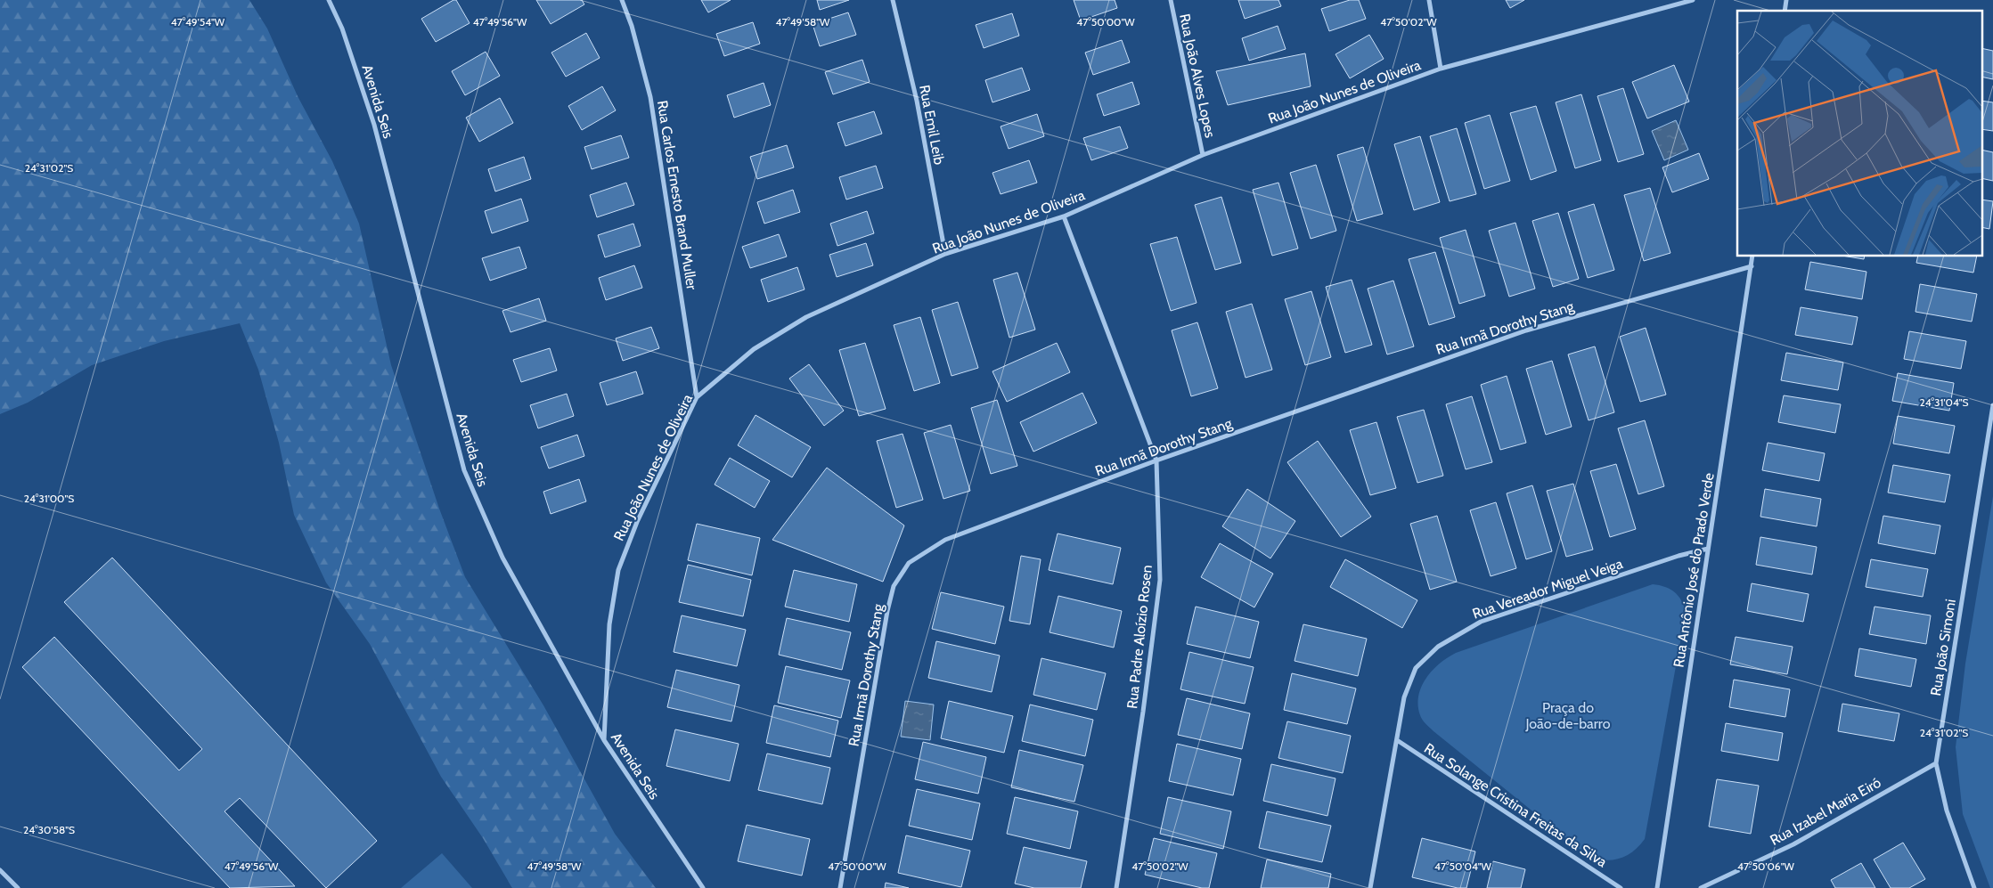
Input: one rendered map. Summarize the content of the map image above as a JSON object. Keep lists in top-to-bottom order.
{
  "streets": {
    "street": [
      "Rua João Alves Lopes",
      "Rua João Nunes de Oliveira",
      "Avenida Seis",
      "Rua Emil Leib",
      "Rua Carlos Ernesto Brand Muller",
      "Rua Irmã Dorothy Stang",
      "Rua Antônio José do Prado Verde",
      "Rua Vereador Miguel Veiga",
      "Rua Padre Aloízio Rosen",
      "Rua João Simoni",
      "Rua Solange Cristina Freitas da Silva",
      "Rua Izabel Maria Eiró"
    ]
  },
  "crossings": [
    ["Rua João Alves Lopes", "Rua João Nunes de Oliveira"],
    ["Rua João Nunes de Oliveira", "Avenida Seis"],
    ["Rua João Nunes de Oliveira", "Rua Emil Leib"],
    ["Rua João Nunes de Oliveira", "Rua Carlos Ernesto Brand Muller"],
    ["Rua João Nunes de Oliveira", "Rua Padre Aloízio Rosen"],
    ["Rua Irmã Dorothy Stang", "Rua Antônio José do Prado Verde"],
    ["Rua Irmã Dorothy Stang", "Rua Padre Aloízio Rosen"],
    ["Rua Antônio José do Prado Verde", "Rua Vereador Miguel Veiga"],
    ["Rua Vereador Miguel Veiga", "Rua Solange Cristina Freitas da Silva"],
    ["Rua João Simoni", "Rua Izabel Maria Eiró"]
  ],
  "parks": ["Praça do João-de-barro"],
  "coordinates": [
    "47°49'54\"W",
    "47°49'56\"W",
    "47°49'58\"W",
    "47°50'00\"W",
    "47°50'02\"W",
    "24°31'02\"S",
    "24°31'04\"S",
    "24°31'00\"S",
    "24°30'58\"S",
    "47°50'04\"W",
    "47°50'06\"W"
  ]
}
